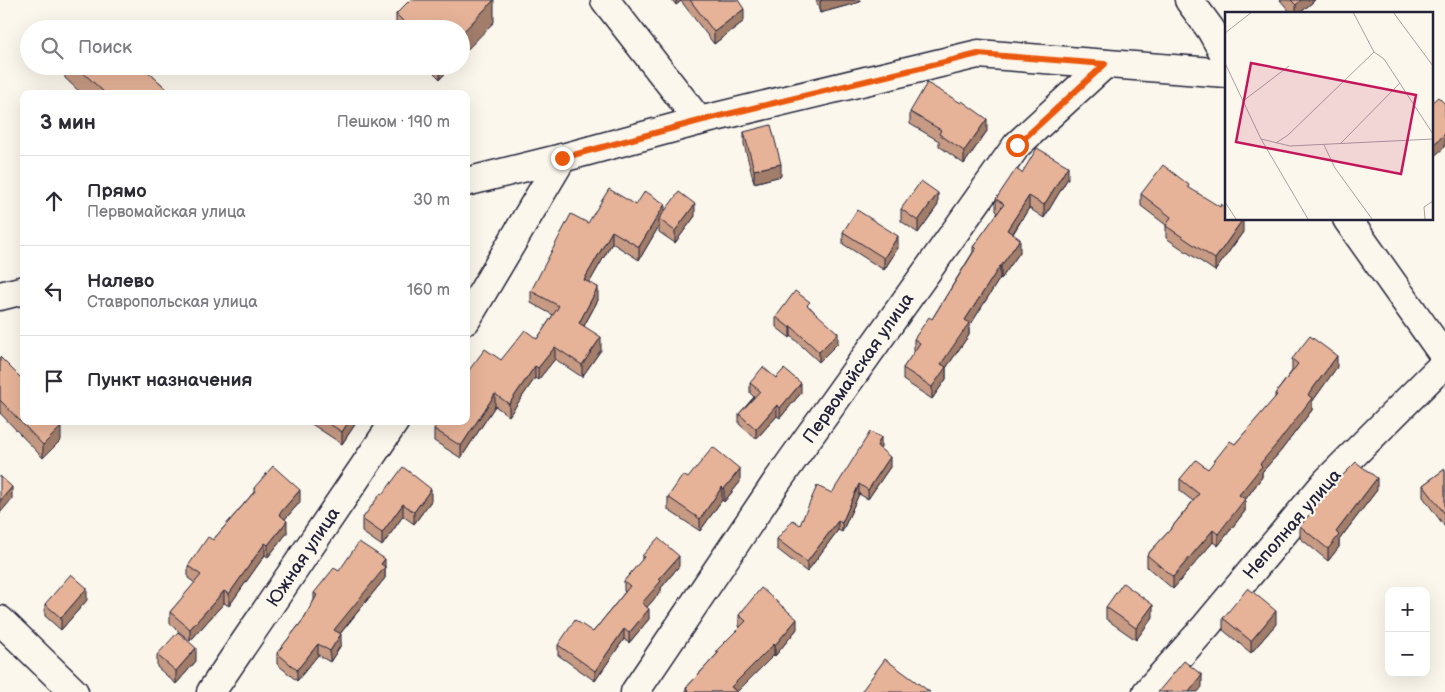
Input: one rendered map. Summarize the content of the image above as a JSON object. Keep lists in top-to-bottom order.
{
  "streets": {
    "street": ["Первомайская улица", "Неполная улица", "Южная улица"]
  },
  "page": {
    "search": "Поиск",
    "heading": ["3 мин", "Пешком · 190 m"],
    "list": [
      ["Прямо", "Первомайская улица", "30 m"],
      ["Налево", "Ставропольская улица", "160 m"],
      "Пункт назначения"
    ],
    "map_buttons": ["+", "−"]
  }
}
